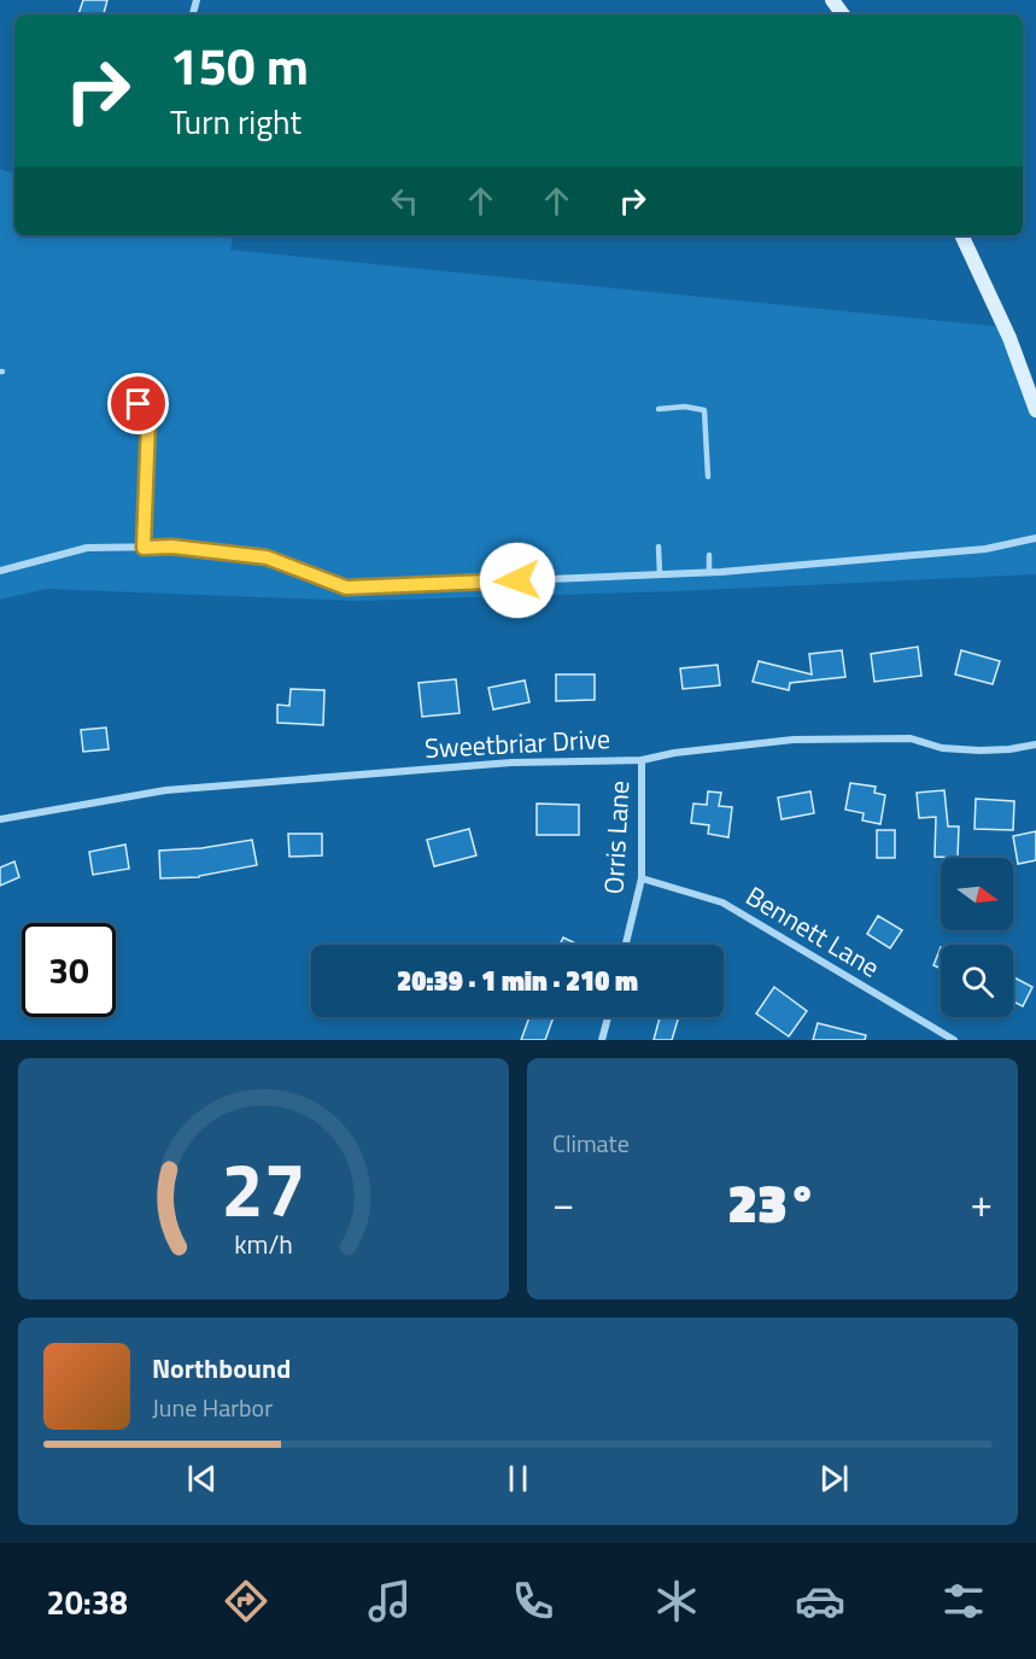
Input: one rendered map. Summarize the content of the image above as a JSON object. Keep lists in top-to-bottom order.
{
  "streets": {
    "street": ["Sweetbriar Drive", "Orris Lane", "Bennett Lane"]
  },
  "crossings": [
    ["Sweetbriar Drive", "Orris Lane"],
    ["Orris Lane", "Bennett Lane"]
  ],
  "north": "right",
  "page": {
    "turn": ["150 m", "Turn right"],
    "limit": "30",
    "trip": "20:39 · 1 min · 210 m",
    "tile": "Climate",
    "heat": ["−", "23°", "+"],
    "song": ["Northbound", "June Harbor"],
    "tabs": "20:38",
    "gauge": ["27", "km/h"]
  }
}
